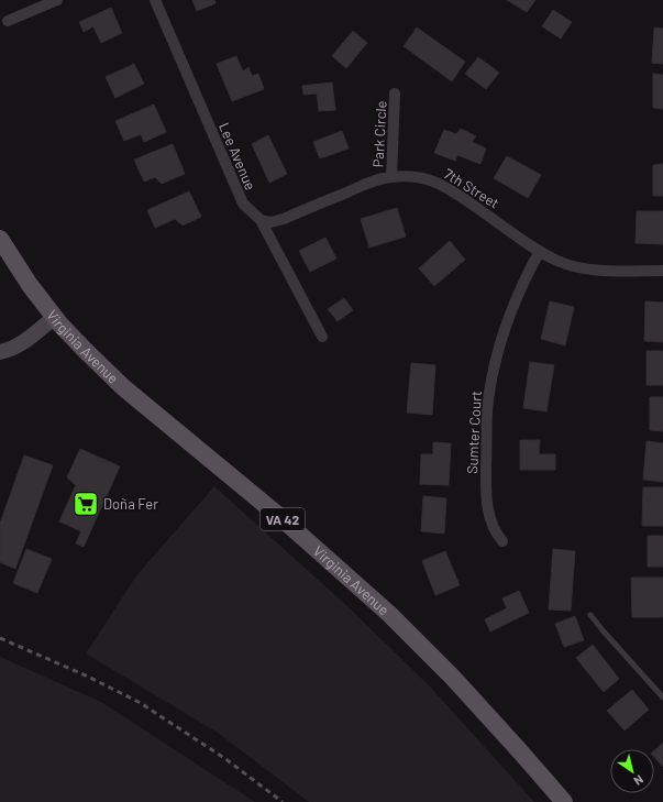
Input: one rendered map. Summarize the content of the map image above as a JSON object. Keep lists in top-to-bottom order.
{
  "streets": {
    "main road": ["Virginia Avenue", "VA 42"],
    "street": [
      "Park Circle",
      "Lee Avenue",
      "7th Street",
      "Sumter Court"
    ]
  },
  "crossings": [
    ["Park Circle", "7th Street"],
    ["Lee Avenue", "7th Street"],
    ["7th Street", "Sumter Court"]
  ],
  "places": {
    "supermarket": ["Doña Fer"]
  },
  "north": "bottom right"
}
